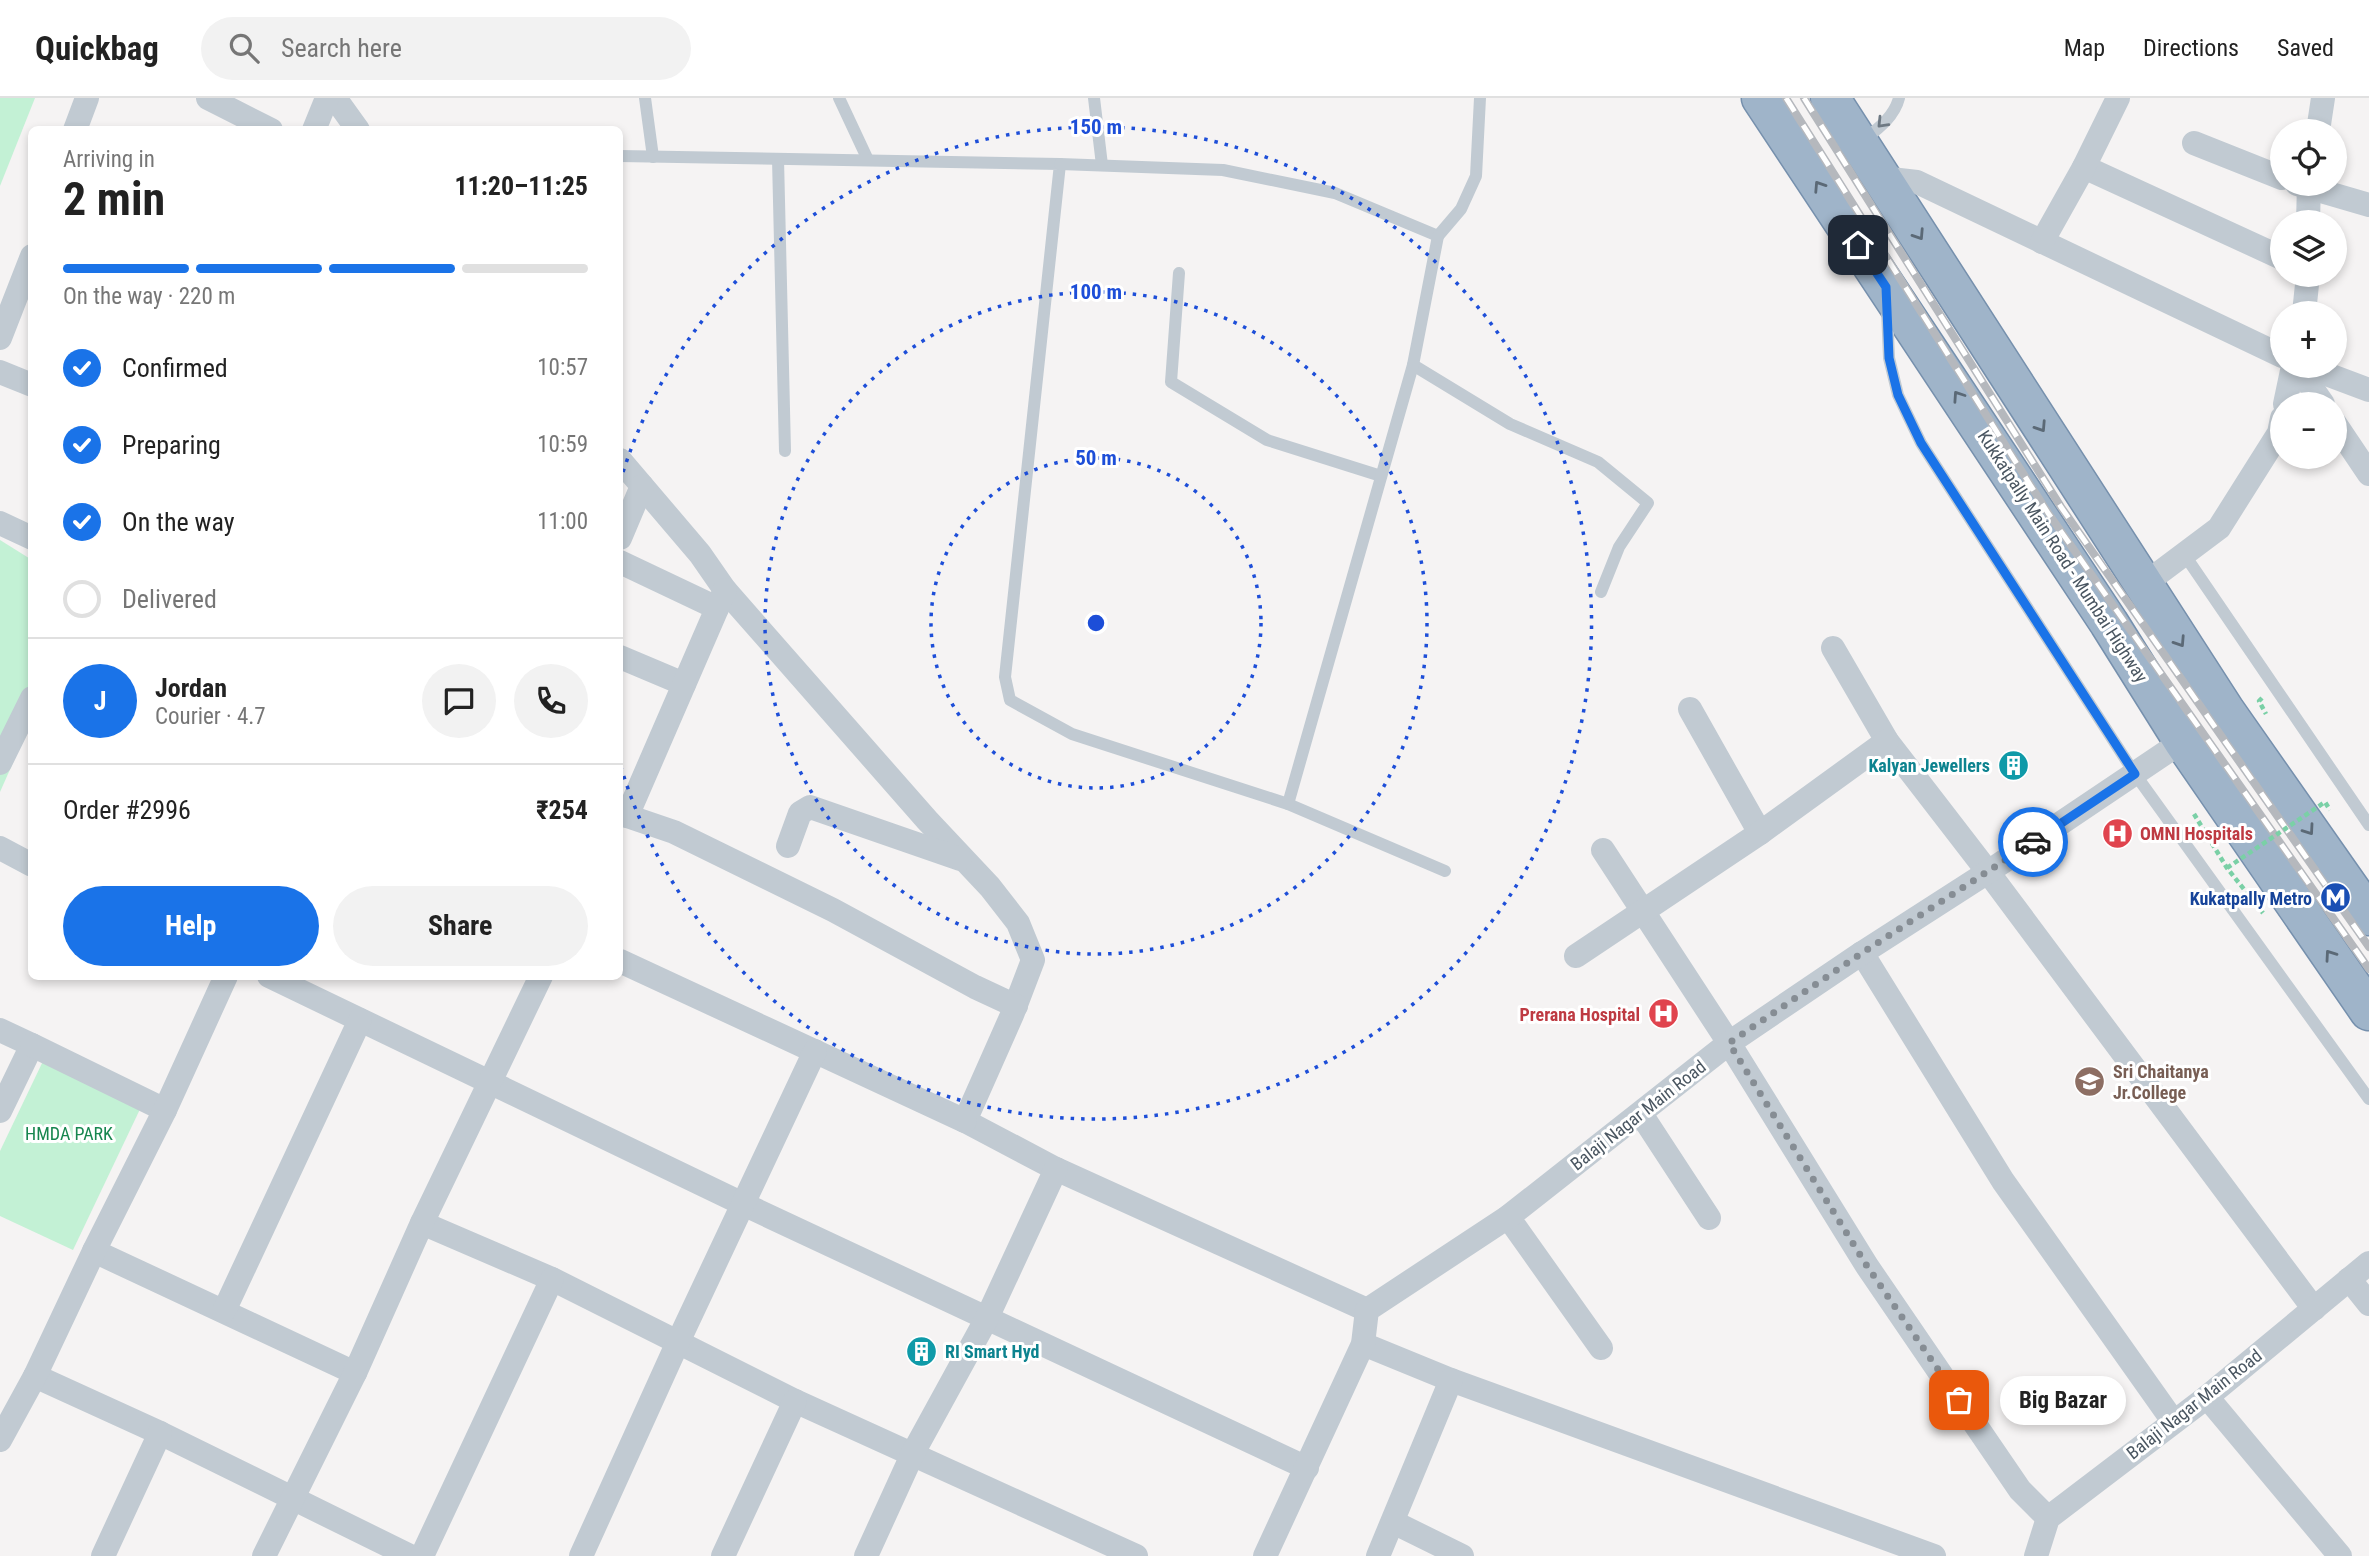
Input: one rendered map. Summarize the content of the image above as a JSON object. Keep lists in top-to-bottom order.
{
  "streets": {
    "highway": ["Kukkatpally Main Road - Mumbai Highway"],
    "street": ["Balaji Nagar Main Road"]
  },
  "crossings": [
    ["Kukkatpally Main Road - Mumbai Highway", "Balaji Nagar Main Road"]
  ],
  "parks": ["HMDA PARK"],
  "places": {
    "building": ["Kalyan Jewellers", "RI Smart Hyd"],
    "hospital": ["OMNI Hospitals", "Prerana Hospital"],
    "metro station": ["Kukatpally Metro"],
    "school or university": ["Sri Chaitanya Jr.College"],
    "other": ["Big Bazar"]
  },
  "page": {
    "header": "Quickbag",
    "search": "Search here",
    "nav": ["Map", "Directions", "Saved"],
    "map_buttons": ["+", "−"],
    "heading": ["2 min", "Arriving in", "11:20–11:25"],
    "panel": [
      "Jordan",
      "Courier · 4.7",
      "Order #2996",
      "₹254"
    ],
    "bar": "On the way · 220 m",
    "list": [
      ["Confirmed", "10:57"],
      ["Preparing", "10:59"],
      ["On the way", "11:00"],
      "Delivered"
    ],
    "round": "J",
    "buttons": ["Help", "Share"],
    "bubble": "Big Bazar"
  },
  "rings": ["150 m", "100 m", "50 m"]
}
